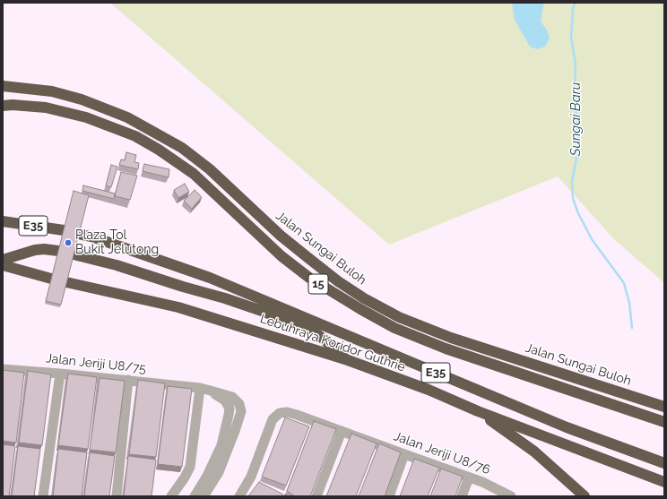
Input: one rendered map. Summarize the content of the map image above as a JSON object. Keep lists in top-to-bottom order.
{
  "streets": {
    "highway": [
      "E35",
      "Jalan Sungai Buloh",
      "15",
      "Lebuhraya Koridor Guthrie"
    ],
    "street": ["Jalan Jeriji U8/75", "Jalan Jeriji U8/76"]
  },
  "water": ["Sungai Baru"],
  "places": ["Plaza Tol Bukit Jelutong"]
}
